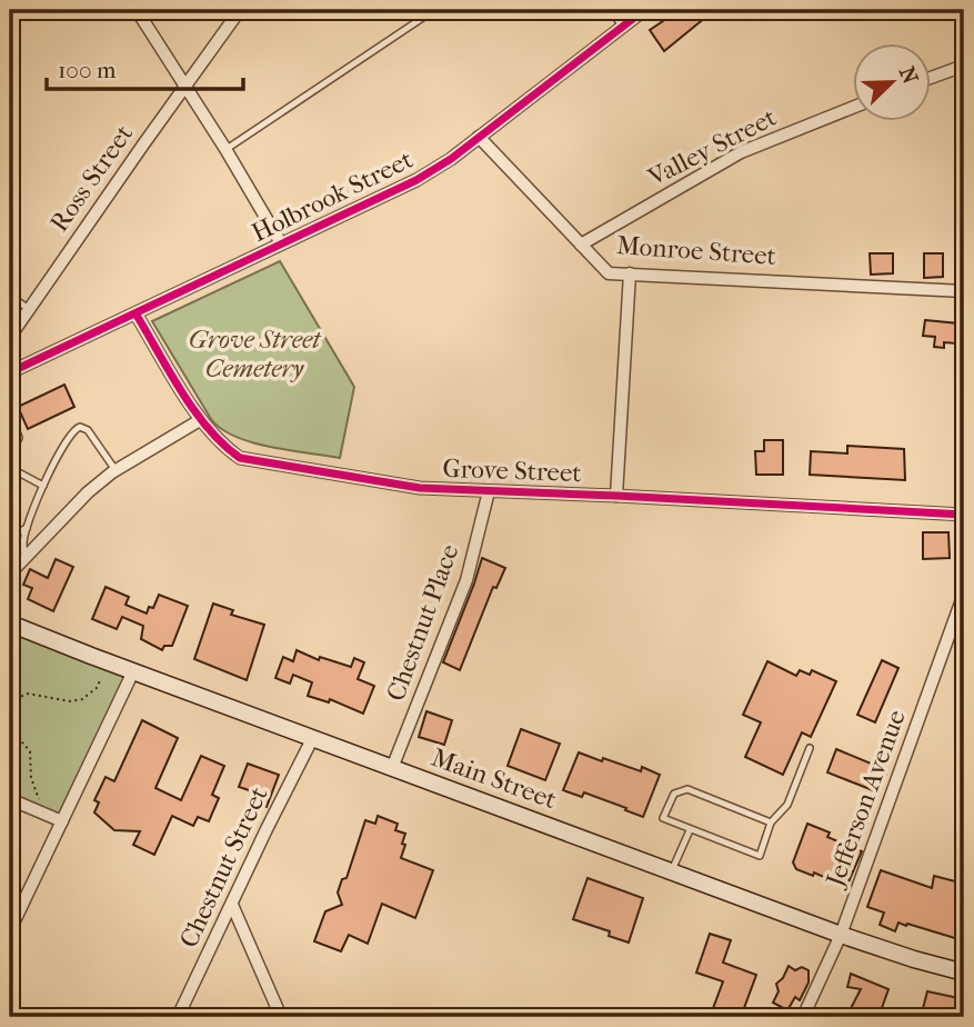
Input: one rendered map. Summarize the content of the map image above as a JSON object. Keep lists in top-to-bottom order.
{
  "streets": {
    "main road": ["Main Street"],
    "street": [
      "Valley Street",
      "Ross Street",
      "Holbrook Street",
      "Monroe Street",
      "Grove Street",
      "Chestnut Place",
      "Jefferson Avenue",
      "Chestnut Street"
    ]
  },
  "crossings": [
    ["Valley Street", "Monroe Street"],
    ["Holbrook Street", "Monroe Street"],
    ["Holbrook Street", "Grove Street"],
    ["Grove Street", "Chestnut Place"],
    ["Chestnut Place", "Main Street"],
    ["Main Street", "Jefferson Avenue"],
    ["Main Street", "Chestnut Street"]
  ],
  "parks": ["Grove Street Cemetery"],
  "scale_bar": "100 m",
  "north": "top right"
}
